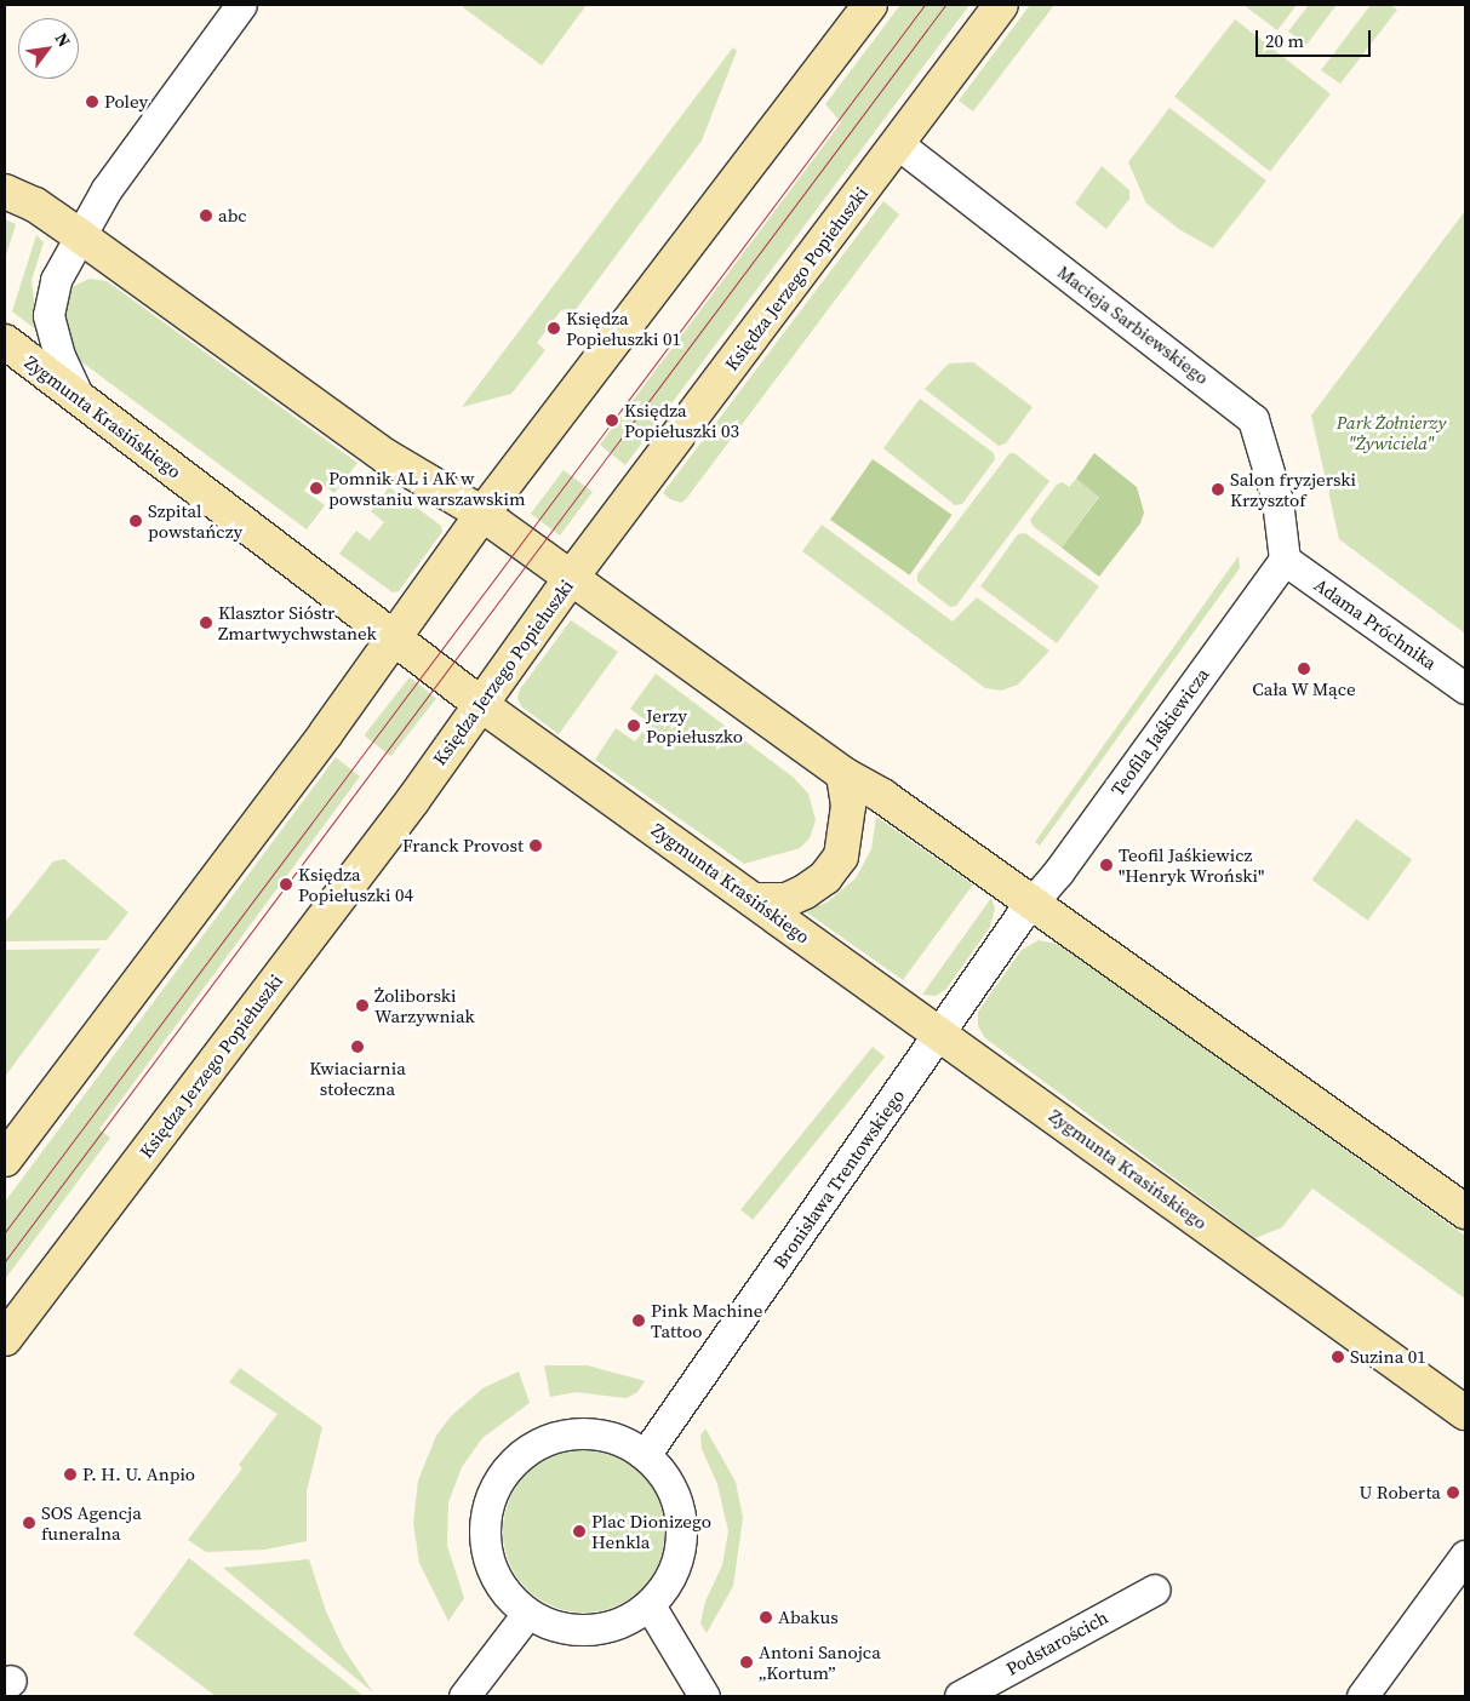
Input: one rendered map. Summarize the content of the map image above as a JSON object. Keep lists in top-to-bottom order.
{
  "streets": {
    "street": [
      "Księdza Jerzego Popiełuszki",
      "Macieja Sarbiewskiego",
      "Zygmunta Krasińskiego",
      "Adama Próchnika",
      "Teofila Jaśkiewicza",
      "Bronisława Trentowskiego",
      "Podstarościch"
    ]
  },
  "crossings": [
    ["Księdza Jerzego Popiełuszki", "Macieja Sarbiewskiego"],
    ["Księdza Jerzego Popiełuszki", "Zygmunta Krasińskiego"],
    ["Macieja Sarbiewskiego", "Adama Próchnika"],
    ["Macieja Sarbiewskiego", "Teofila Jaśkiewicza"],
    ["Zygmunta Krasińskiego", "Bronisława Trentowskiego"],
    ["Adama Próchnika", "Teofila Jaśkiewicza"],
    ["Teofila Jaśkiewicza", "Bronisława Trentowskiego"]
  ],
  "parks": ["Park Żołnierzy \"Żywiciela\""],
  "places": [
    "Poley",
    "abc",
    "Księdza Popiełuszki 01",
    "Księdza Popiełuszki 03",
    "Pomnik AL i AK w powstaniu warszawskim",
    "Salon fryzjerski Krzysztof",
    "Szpital powstańczy",
    "Klasztor Sióstr Zmartwychwstanek",
    "Cała W Mące",
    "Jerzy Popiełuszko",
    "Franck Provost",
    "Teofil Jaśkiewicz \"Henryk Wroński\"",
    "Księdza Popiełuszki 04",
    "Żoliborski Warzywniak",
    "Kwiaciarnia stołeczna",
    "Pink Machine Tattoo",
    "Suzina 01",
    "P. H. U. Anpio",
    "U Roberta",
    "SOS Agencja funeralna",
    "Plac Dionizego Henkla",
    "Abakus",
    "Antoni Sanojca „Kortum”"
  ],
  "scale_bar": "20 m",
  "north": "top right"
}
